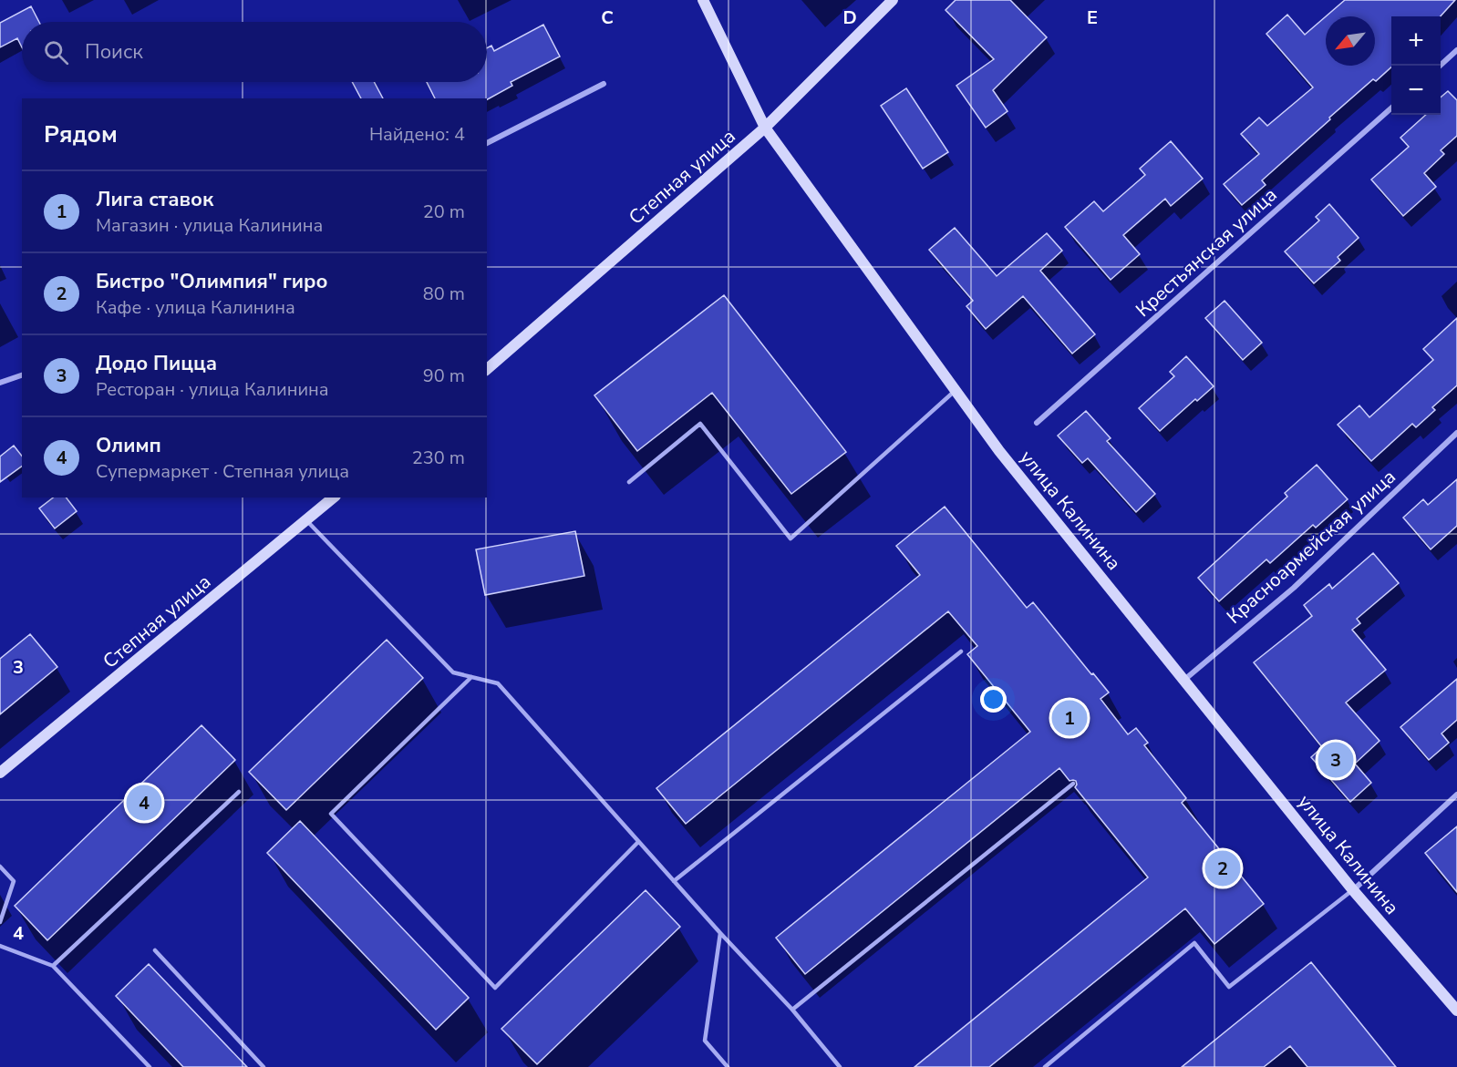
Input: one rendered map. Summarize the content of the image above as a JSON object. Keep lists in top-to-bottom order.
{
  "streets": {
    "main road": ["Степная улица", "улица Калинина"],
    "street": ["Крестьянская улица", "Красноармейская улица"]
  },
  "crossings": [
    ["Степная улица", "улица Калинина"],
    ["улица Калинина", "Красноармейская улица"]
  ],
  "north": "bottom left",
  "page": {
    "map_buttons": ["+", "−"],
    "search": "Поиск",
    "heading": ["Рядом", "Найдено: 4"],
    "list": [
      {
        "mark": "1",
        "name": "Лига ставок",
        "note": "Магазин · улица Калинина",
        "value": "20 m"
      },
      {
        "mark": "2",
        "name": "Бистро \"Олимпия\" гиро",
        "note": "Кафе · улица Калинина",
        "value": "80 m"
      },
      {
        "mark": "3",
        "name": "Додо Пицца",
        "note": "Ресторан · улица Калинина",
        "value": "90 m"
      },
      {
        "mark": "4",
        "name": "Олимп",
        "note": "Супермаркет · Степная улица",
        "value": "230 m"
      }
    ],
    "pins": [
      "1",
      "3",
      "4",
      "2"
    ]
  },
  "grid": {
    "columns": ["C", "D", "E"],
    "rows": ["3", "4"]
  }
}
